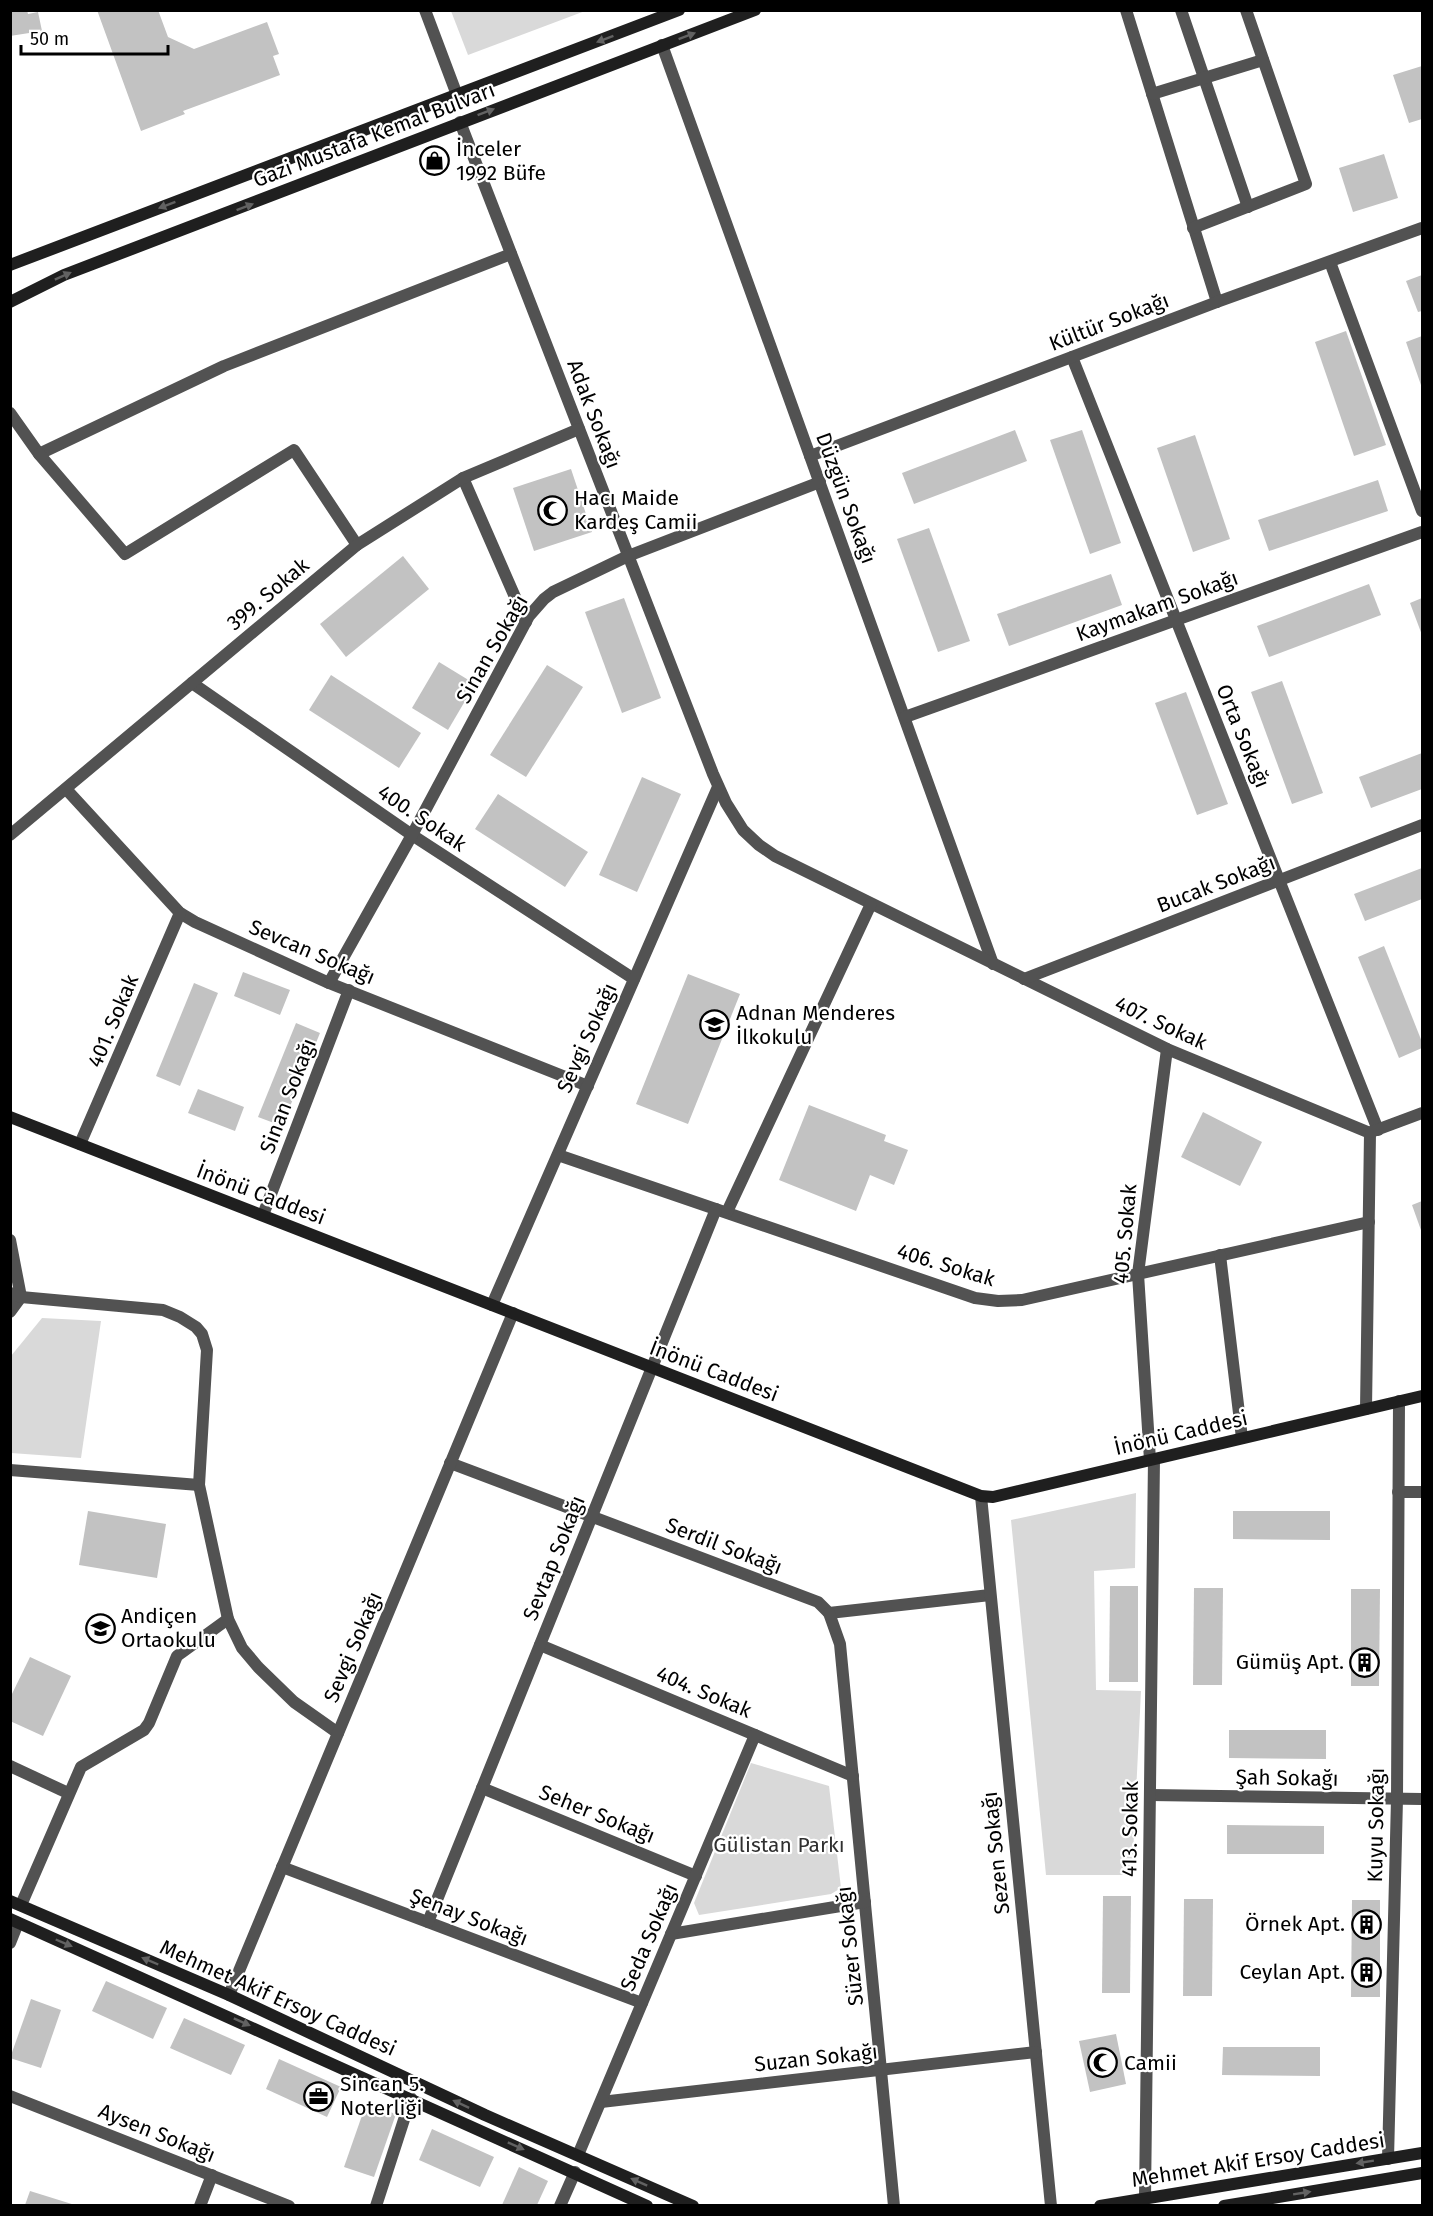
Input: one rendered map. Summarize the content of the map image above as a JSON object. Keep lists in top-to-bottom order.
{
  "streets": {
    "main road": ["Gazi Mustafa Kemal Bulvarı", "İnönü Caddesi", "Mehmet Akif Ersoy Caddesi"],
    "street": [
      "Kültür Sokağı",
      "Adak Sokağı",
      "Düzgün Sokağı",
      "399. Sokak",
      "Kaymakam Sokağı",
      "Sinan Sokağı",
      "Orta Sokağı",
      "400. Sokak",
      "Bucak Sokağı",
      "Sevcan Sokağı",
      "401. Sokak",
      "407. Sokak",
      "Sevgi Sokağı",
      "405. Sokak",
      "406. Sokak",
      "Serdil Sokağı",
      "Sevtap Sokağı",
      "404. Sokak",
      "Şah Sokağı",
      "Seher Sokağı",
      "Kuyu Sokağı",
      "413. Sokak",
      "Sezen Sokağı",
      "Şenay Sokağı",
      "Seda Sokağı",
      "Süzer Sokağı",
      "Suzan Sokağı",
      "Aysen Sokağı"
    ]
  },
  "crossings": [
    ["Gazi Mustafa Kemal Bulvarı", "Adak Sokağı"],
    ["Gazi Mustafa Kemal Bulvarı", "Düzgün Sokağı"],
    ["Kültür Sokağı", "Düzgün Sokağı"],
    ["Kültür Sokağı", "Orta Sokağı"],
    ["Adak Sokağı", "399. Sokak"],
    ["Adak Sokağı", "Sinan Sokağı"],
    ["Adak Sokağı", "407. Sokak"],
    ["Adak Sokağı", "Sevgi Sokağı"],
    ["Düzgün Sokağı", "Kaymakam Sokağı"],
    ["Düzgün Sokağı", "Sinan Sokağı"],
    ["Düzgün Sokağı", "407. Sokak"],
    ["399. Sokak", "400. Sokak"],
    ["399. Sokak", "Sevcan Sokağı"],
    ["Kaymakam Sokağı", "Orta Sokağı"],
    ["Sinan Sokağı", "400. Sokak"],
    ["Sinan Sokağı", "Sevcan Sokağı"],
    ["Sinan Sokağı", "İnönü Caddesi"],
    ["Orta Sokağı", "Bucak Sokağı"],
    ["Orta Sokağı", "407. Sokak"],
    ["400. Sokak", "Sevgi Sokağı"],
    ["Bucak Sokağı", "407. Sokak"],
    ["Sevcan Sokağı", "401. Sokak"],
    ["Sevcan Sokağı", "Sevgi Sokağı"],
    ["401. Sokak", "İnönü Caddesi"],
    ["407. Sokak", "Sevgi Sokağı"],
    ["407. Sokak", "405. Sokak"],
    ["407. Sokak", "Sevtap Sokağı"],
    ["Sevgi Sokağı", "İnönü Caddesi"],
    ["Sevgi Sokağı", "406. Sokak"],
    ["Sevgi Sokağı", "Serdil Sokağı"],
    ["Sevgi Sokağı", "Şenay Sokağı"],
    ["Sevgi Sokağı", "Mehmet Akif Ersoy Caddesi"],
    ["İnönü Caddesi", "405. Sokak"],
    ["İnönü Caddesi", "Sevtap Sokağı"],
    ["İnönü Caddesi", "Kuyu Sokağı"],
    ["İnönü Caddesi", "413. Sokak"],
    ["İnönü Caddesi", "Sezen Sokağı"],
    ["405. Sokak", "406. Sokak"],
    ["405. Sokak", "413. Sokak"],
    ["406. Sokak", "Sevtap Sokağı"],
    ["Serdil Sokağı", "Sevtap Sokağı"],
    ["Serdil Sokağı", "Süzer Sokağı"],
    ["Sevtap Sokağı", "404. Sokak"],
    ["Sevtap Sokağı", "Seher Sokağı"],
    ["Sevtap Sokağı", "Şenay Sokağı"],
    ["404. Sokak", "Seda Sokağı"],
    ["404. Sokak", "Süzer Sokağı"],
    ["Şah Sokağı", "Kuyu Sokağı"],
    ["Şah Sokağı", "413. Sokak"],
    ["Seher Sokağı", "Seda Sokağı"],
    ["Kuyu Sokağı", "Mehmet Akif Ersoy Caddesi"],
    ["413. Sokak", "Mehmet Akif Ersoy Caddesi"],
    ["Sezen Sokağı", "Suzan Sokağı"],
    ["Şenay Sokağı", "Seda Sokağı"],
    ["Seda Sokağı", "Mehmet Akif Ersoy Caddesi"],
    ["Seda Sokağı", "Suzan Sokağı"],
    ["Süzer Sokağı", "Suzan Sokağı"]
  ],
  "parks": ["Gülistan Parkı"],
  "places": {
    "shop": ["İnceler 1992 Büfe"],
    "mosque": ["Hacı Maide Kardeş Camii", "Camii"],
    "school or university": ["Adnan Menderes İlkokulu", "Andiçen Ortaokulu"],
    "building": ["Gümüş Apt.", "Örnek Apt.", "Ceylan Apt."],
    "office": ["Sincan 5. Noterliği"]
  },
  "scale_bar": "50 m"
}
